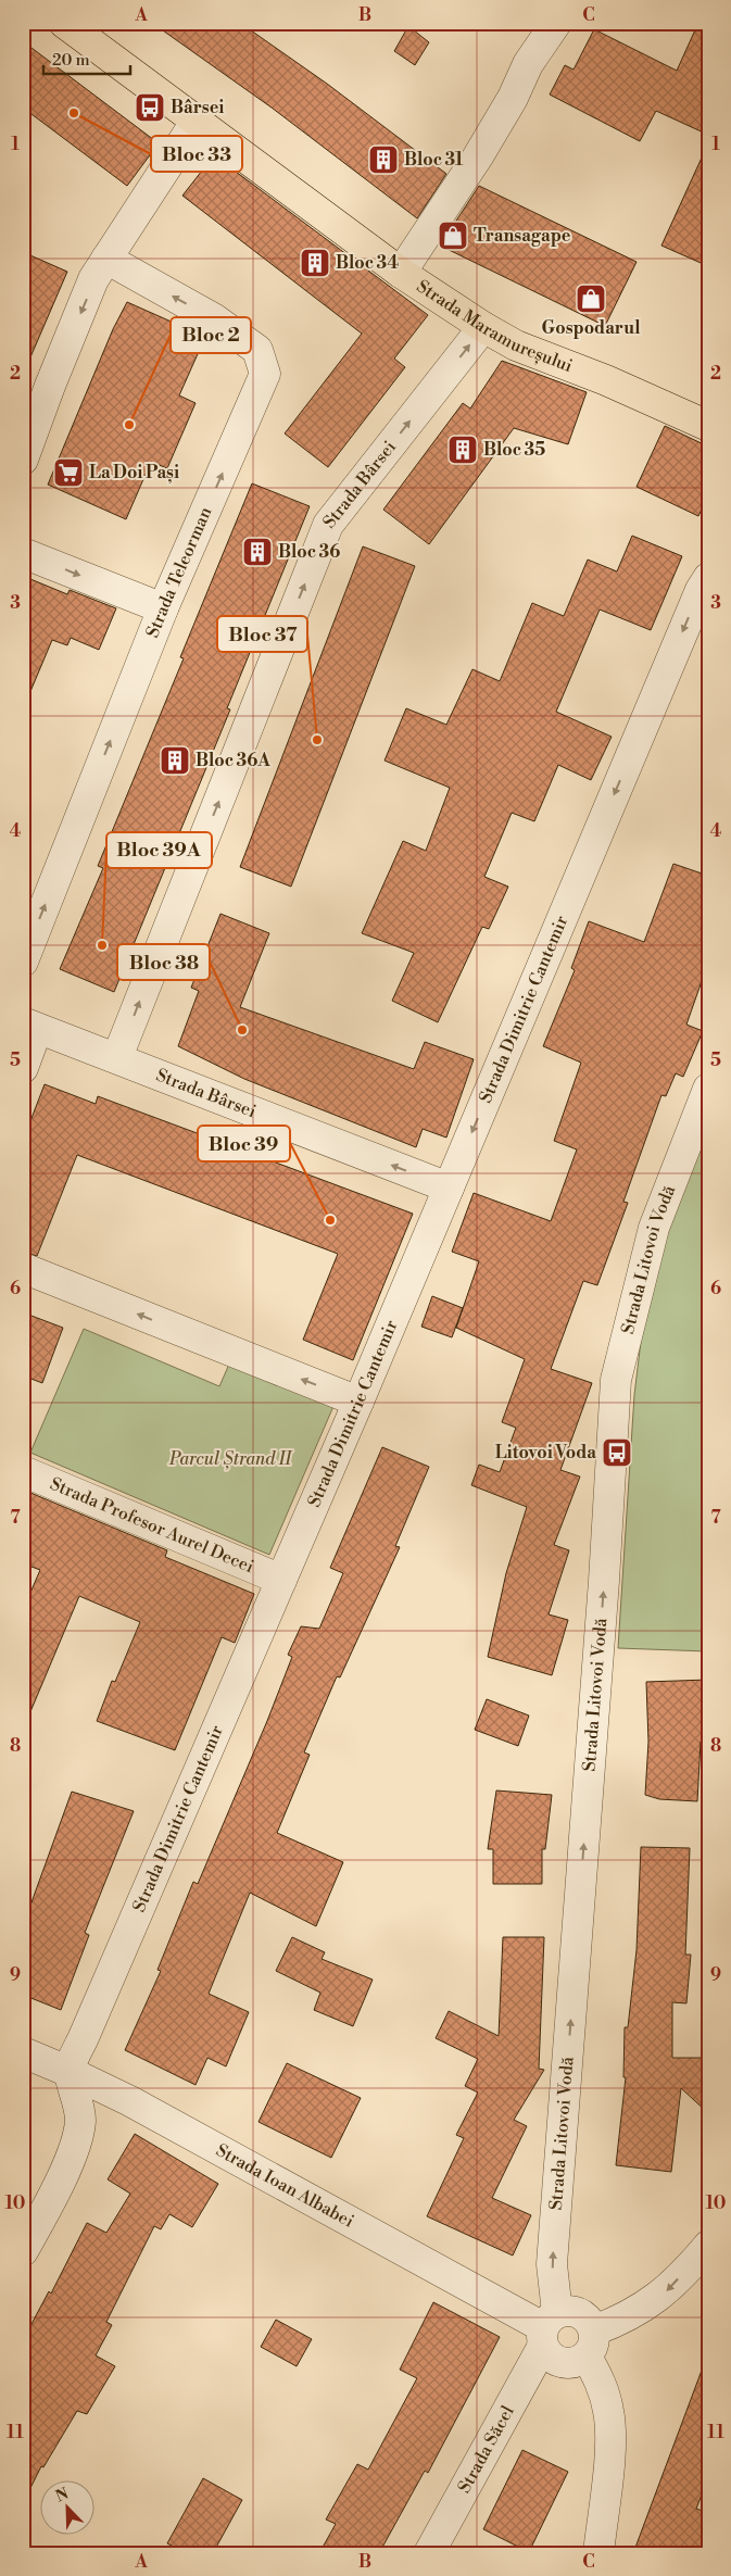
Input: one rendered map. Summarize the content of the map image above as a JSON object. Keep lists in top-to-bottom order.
{
  "streets": {
    "main road": ["Strada Maramureșului"],
    "street": [
      "Strada Bârsei",
      "Strada Teleorman",
      "Strada Dimitrie Cantemir",
      "Strada Litovoi Vodă",
      "Strada Profesor Aurel Decei",
      "Strada Ioan Albabei",
      "Strada Săcel"
    ]
  },
  "crossings": [
    ["Strada Maramureșului", "Strada Bârsei"],
    ["Strada Bârsei", "Strada Dimitrie Cantemir"],
    ["Strada Dimitrie Cantemir", "Strada Profesor Aurel Decei"],
    ["Strada Dimitrie Cantemir", "Strada Ioan Albabei"],
    ["Strada Litovoi Vodă", "Strada Ioan Albabei"],
    ["Strada Litovoi Vodă", "Strada Săcel"],
    ["Strada Ioan Albabei", "Strada Săcel"]
  ],
  "one_way": ["Strada Dimitrie Cantemir", "Strada Litovoi Vodă"],
  "parks": ["Parcul Ștrand II"],
  "places": {
    "bus stop": ["Bârsei", "Litovoi Voda"],
    "other": [
      "Bloc 33",
      "Bloc 2",
      "Bloc 37",
      "Bloc 39A",
      "Bloc 38",
      "Bloc 39"
    ],
    "building": [
      "Bloc 31",
      "Bloc 34",
      "Bloc 35",
      "Bloc 36",
      "Bloc 36A"
    ],
    "shop": ["Transagape", "Gospodarul"],
    "supermarket": ["La Doi Pași"]
  },
  "scale_bar": "20 m",
  "north": "top left",
  "grid": {
    "columns": ["A", "B", "C"],
    "rows": [
      "1",
      "2",
      "3",
      "4",
      "5",
      "6",
      "7",
      "8",
      "9",
      "10",
      "11"
    ]
  }
}
